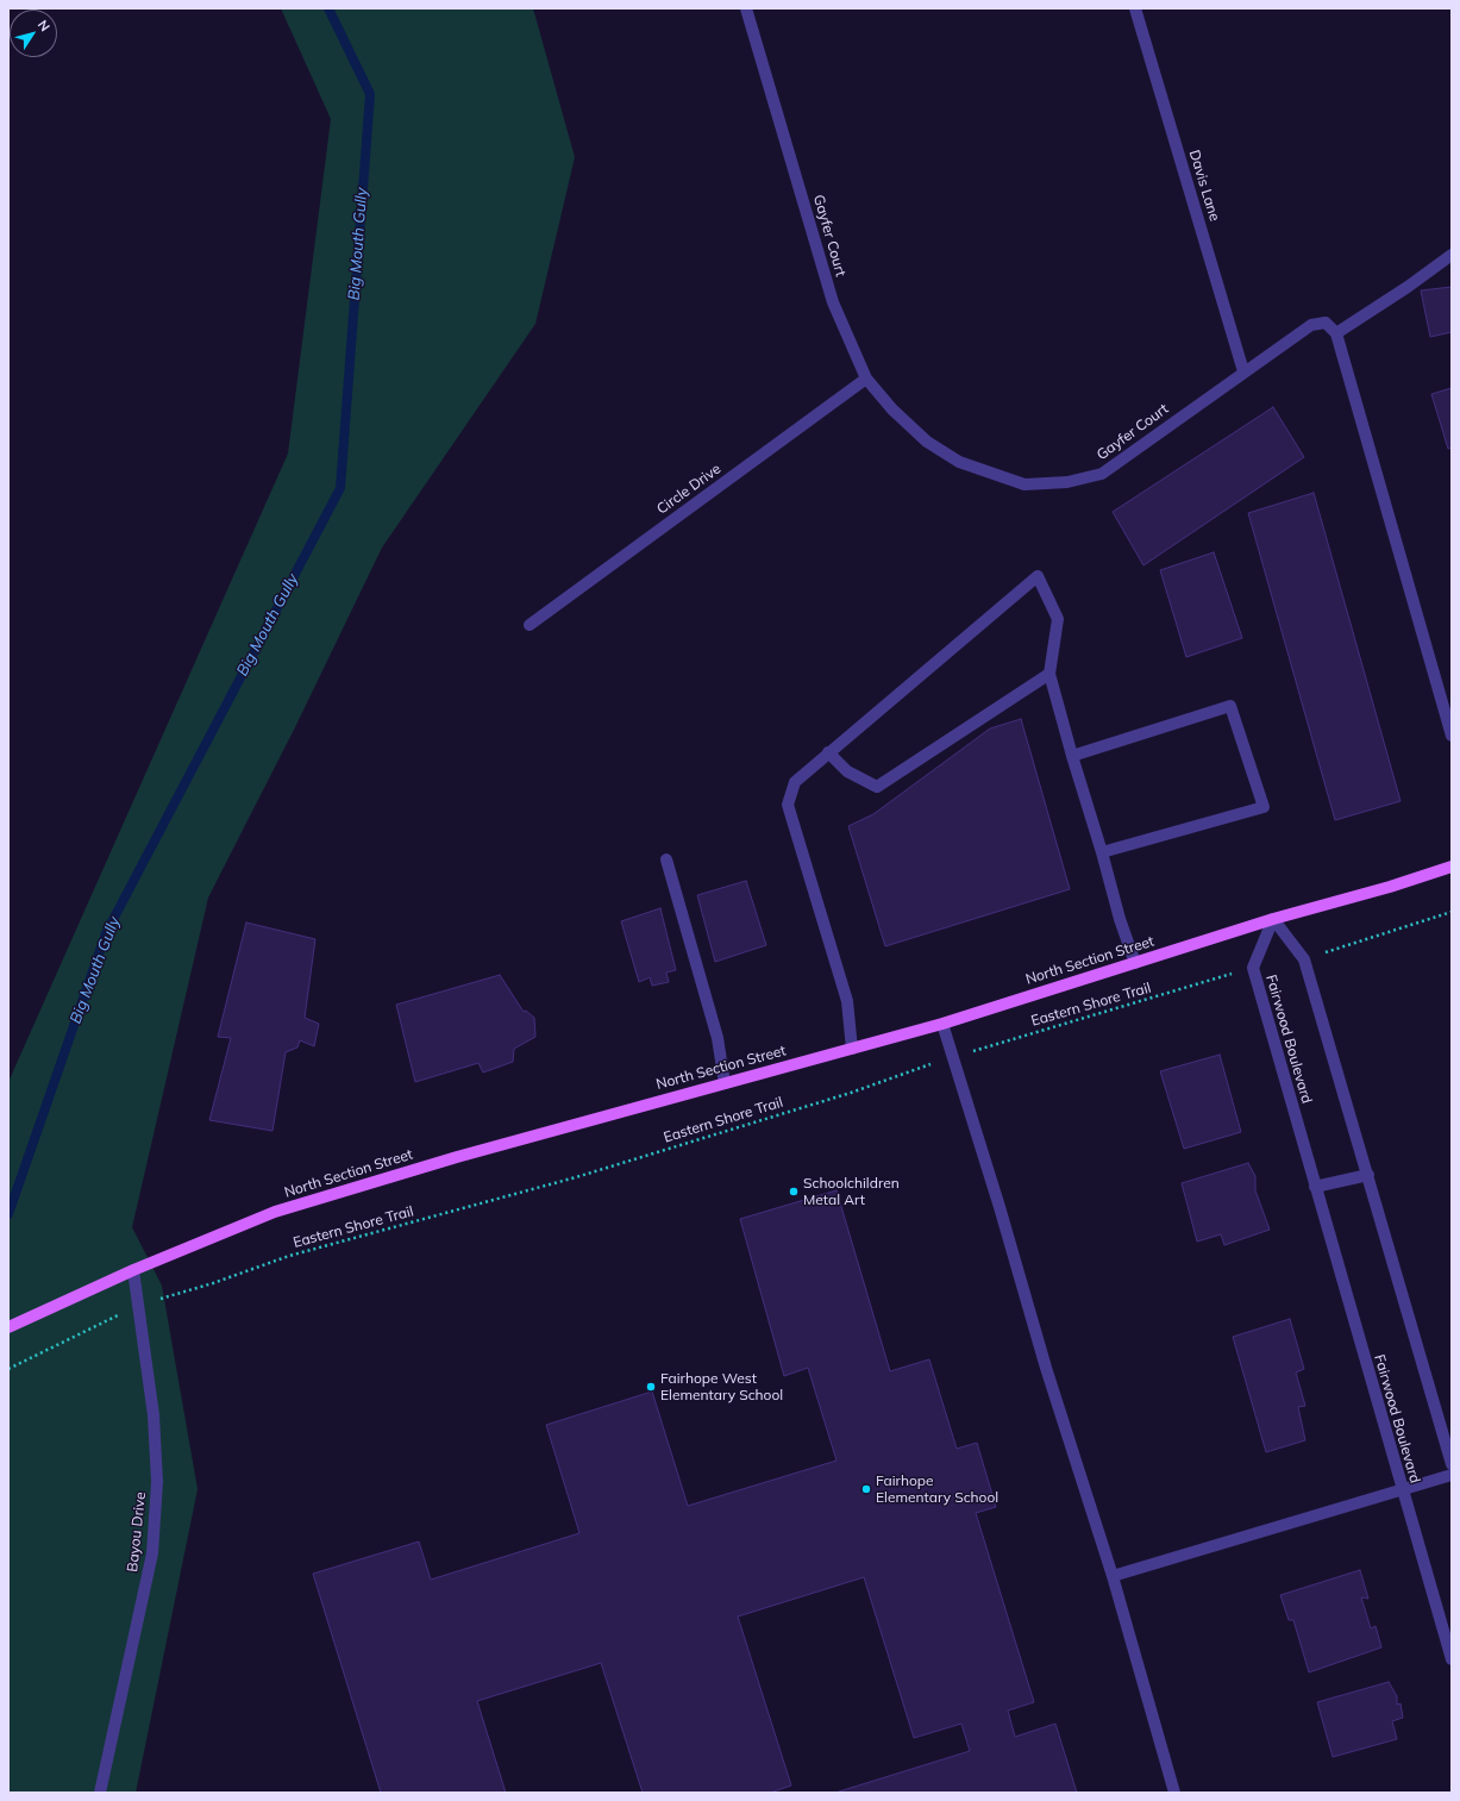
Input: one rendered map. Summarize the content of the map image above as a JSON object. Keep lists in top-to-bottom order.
{
  "streets": {
    "main road": ["North Section Street"],
    "street": [
      "Davis Lane",
      "Gayfer Court",
      "Circle Drive",
      "Fairwood Boulevard",
      "Bayou Drive"
    ],
    "path": ["Eastern Shore Trail"]
  },
  "crossings": [
    ["Davis Lane", "Gayfer Court"],
    ["Gayfer Court", "Circle Drive"],
    ["North Section Street", "Fairwood Boulevard"],
    ["North Section Street", "Bayou Drive"],
    ["Eastern Shore Trail", "Fairwood Boulevard"],
    ["Eastern Shore Trail", "Bayou Drive"]
  ],
  "water": ["Big Mouth Gully"],
  "places": ["Schoolchildren Metal Art", "Fairhope West Elementary School", "Fairhope Elementary School"],
  "north": "top right"
}
